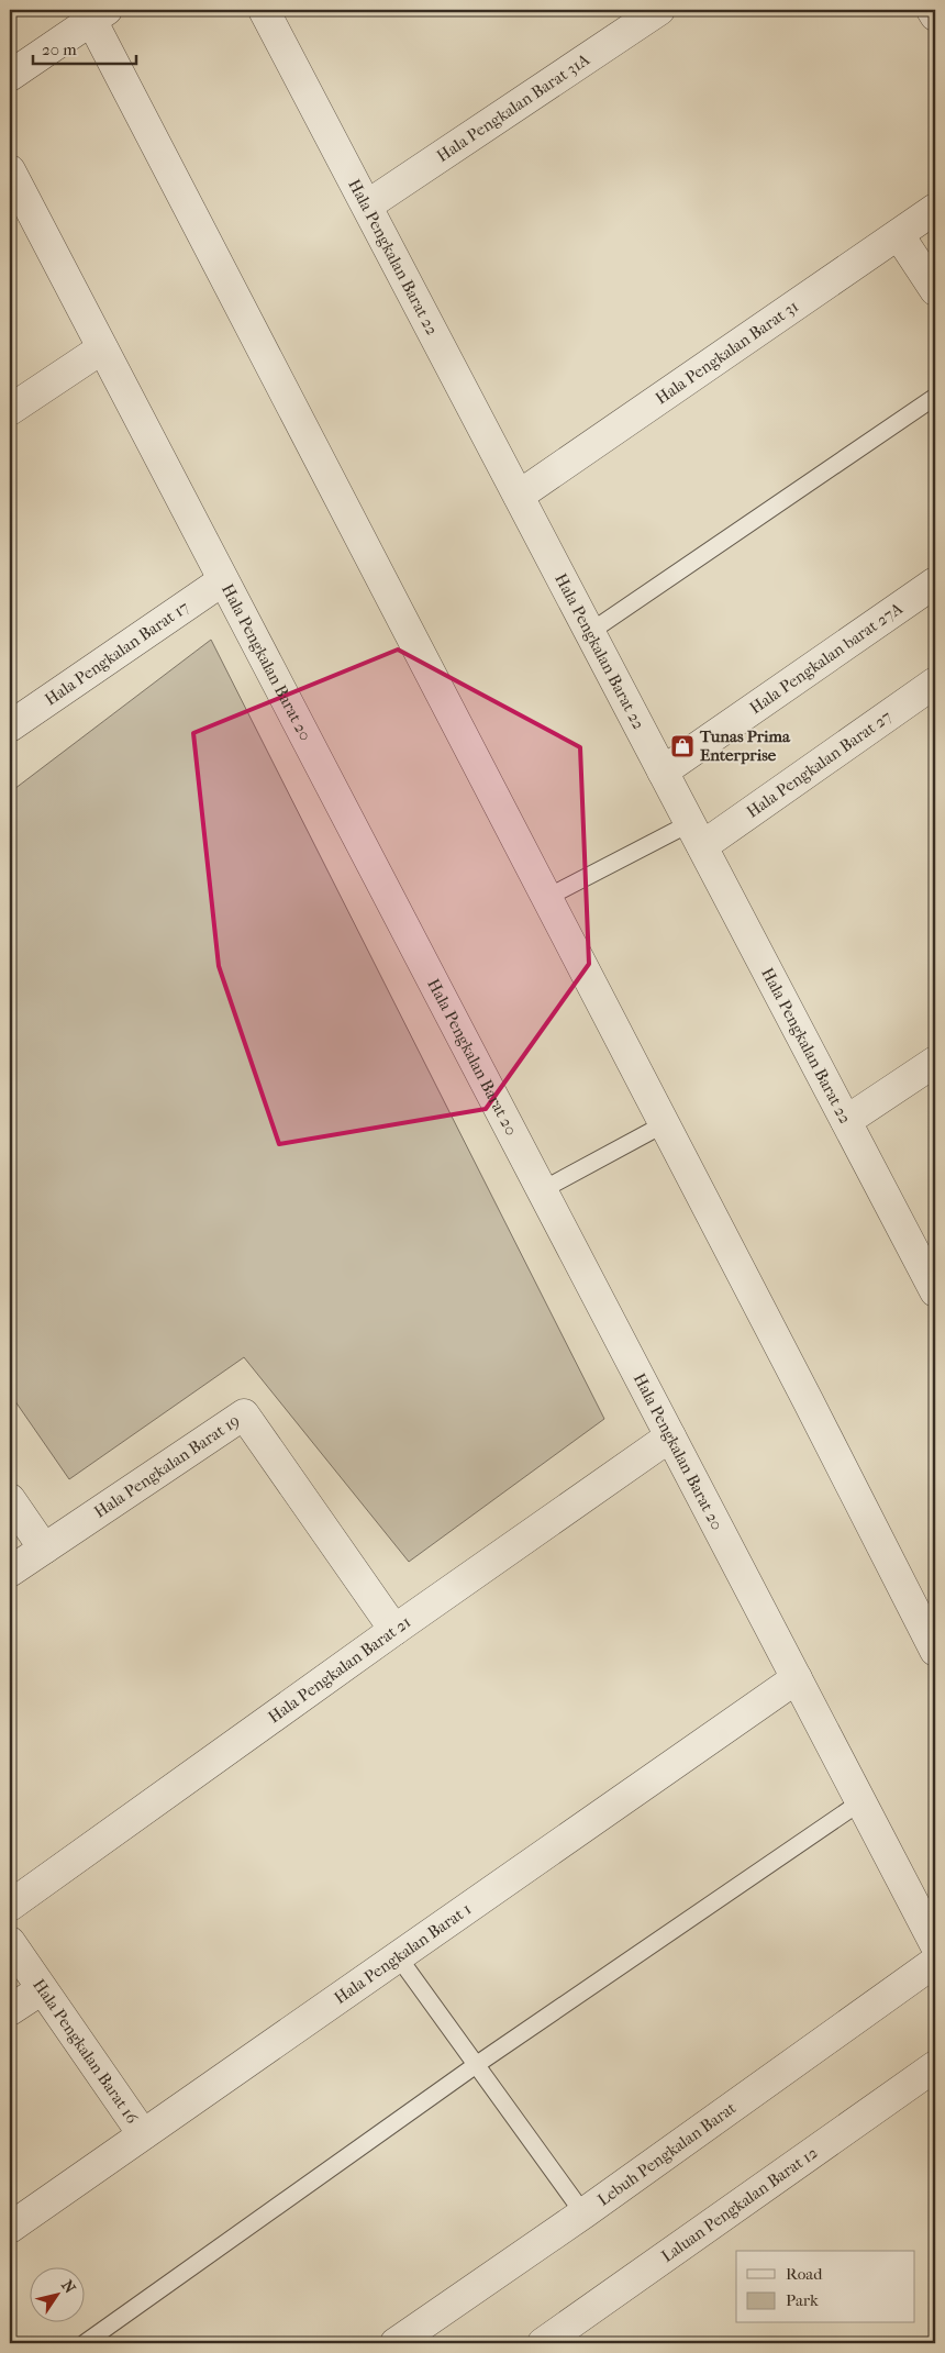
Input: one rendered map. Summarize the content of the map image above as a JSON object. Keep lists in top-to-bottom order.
{
  "streets": {
    "street": [
      "Hala Pengkalan Barat 31A",
      "Hala Pengkalan Barat 22",
      "Hala Pengkalan Barat 31",
      "Hala Pengkalan Barat 17",
      "Hala Pengkalan barat 27A",
      "Hala Pengkalan Barat 20",
      "Hala Pengkalan Barat 27",
      "Hala Pengkalan Barat 19",
      "Hala Pengkalan Barat 21",
      "Hala Pengkalan Barat 1",
      "Hala Pengkalan Barat 16",
      "Lebuh Pengkalan Barat",
      "Laluan Pengkalan Barat 12"
    ]
  },
  "crossings": [
    ["Hala Pengkalan Barat 31A", "Hala Pengkalan Barat 22"],
    ["Hala Pengkalan Barat 22", "Hala Pengkalan Barat 31"],
    ["Hala Pengkalan Barat 22", "Hala Pengkalan barat 27A"],
    ["Hala Pengkalan Barat 22", "Hala Pengkalan Barat 27"],
    ["Hala Pengkalan Barat 17", "Hala Pengkalan Barat 20"],
    ["Hala Pengkalan Barat 20", "Hala Pengkalan Barat 21"],
    ["Hala Pengkalan Barat 20", "Hala Pengkalan Barat 1"],
    ["Hala Pengkalan Barat 19", "Hala Pengkalan Barat 21"],
    ["Hala Pengkalan Barat 1", "Hala Pengkalan Barat 16"]
  ],
  "places": {
    "shop": ["Tunas Prima Enterprise"]
  },
  "legend": ["Road", "Park"],
  "scale_bar": "20 m",
  "north": "top right"
}
